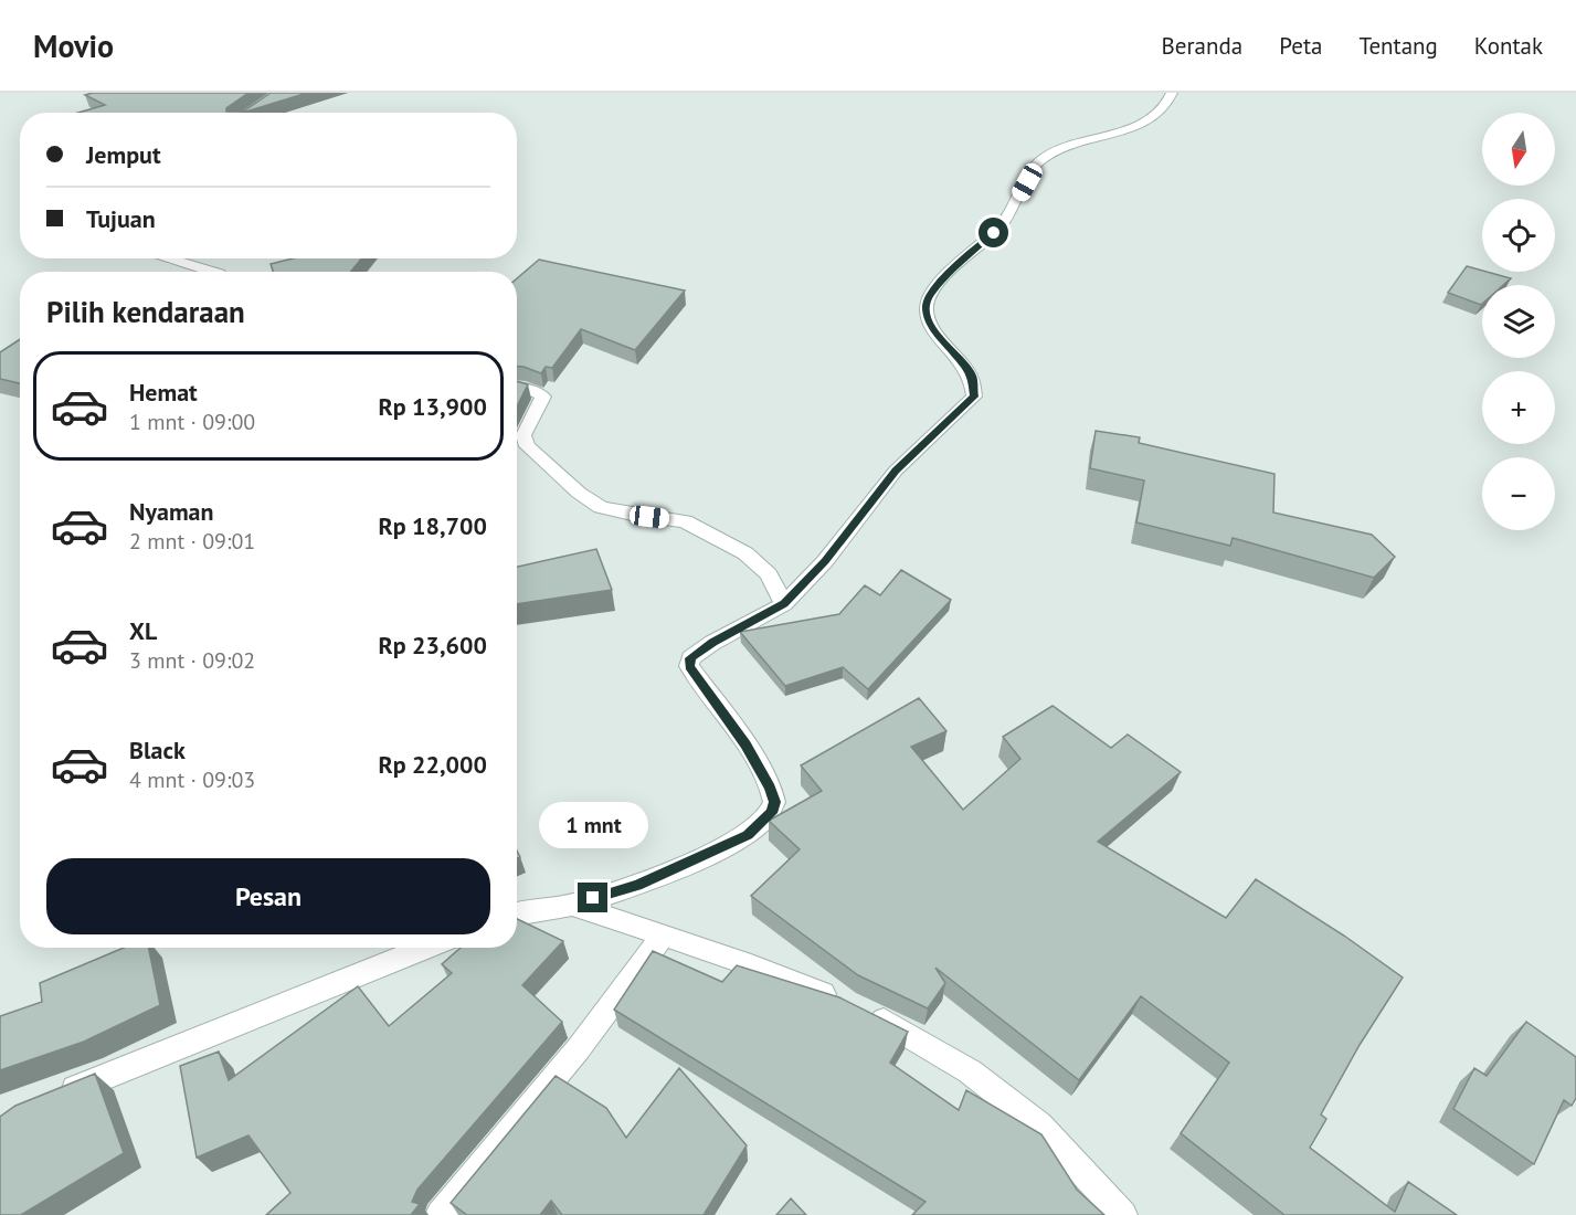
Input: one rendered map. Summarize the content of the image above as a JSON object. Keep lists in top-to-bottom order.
{
  "north": "bottom",
  "page": {
    "header": "Movio",
    "nav": [
      "Beranda",
      "Peta",
      "Tentang",
      "Kontak"
    ],
    "map_buttons": ["+", "−"],
    "banner": ["Jemput", "Tujuan"],
    "heading": "Pilih kendaraan",
    "list": [
      {
        "name": "Hemat",
        "note": "1 mnt · 09:00",
        "value": "Rp 13,900"
      },
      {
        "name": "Nyaman",
        "note": "2 mnt · 09:01",
        "value": "Rp 18,700"
      },
      {
        "name": "XL",
        "note": "3 mnt · 09:02",
        "value": "Rp 23,600"
      },
      {
        "name": "Black",
        "note": "4 mnt · 09:03",
        "value": "Rp 22,000"
      }
    ],
    "bubble": "1 mnt",
    "buttons": "Pesan"
  }
}
